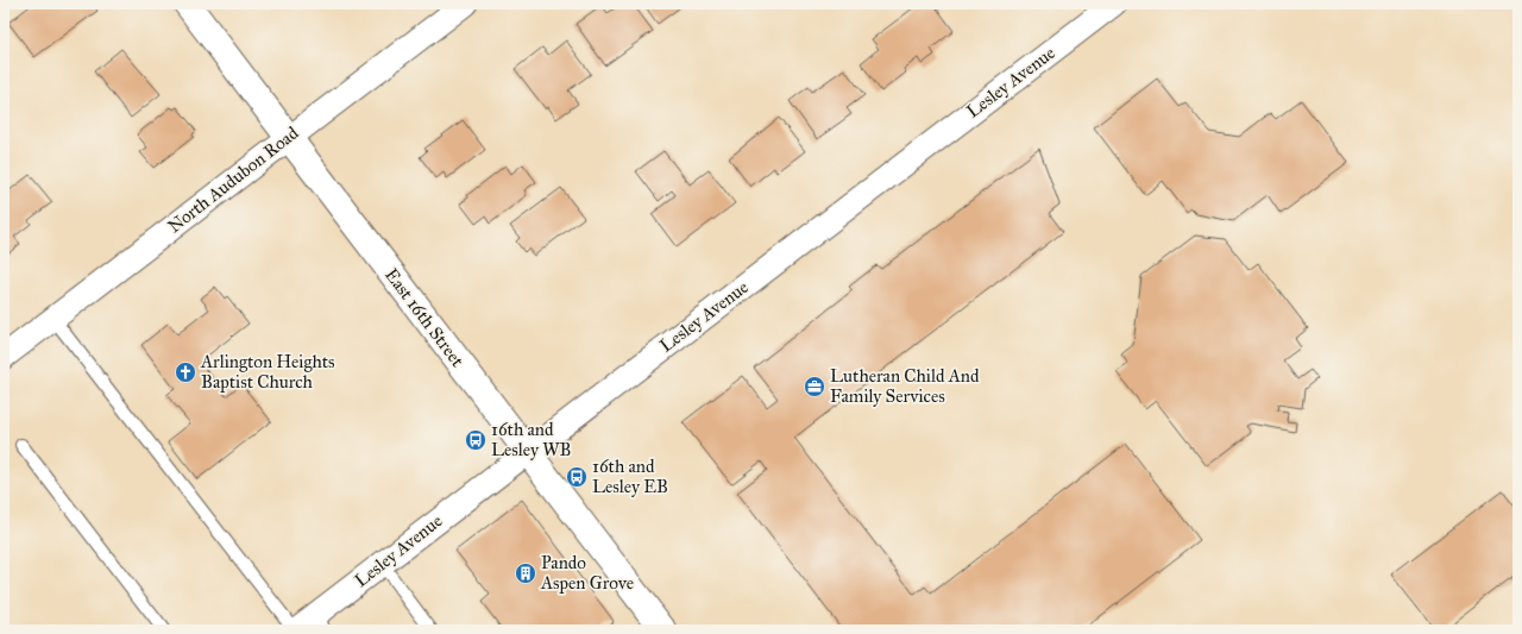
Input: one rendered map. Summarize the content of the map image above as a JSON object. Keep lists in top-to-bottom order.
{
  "streets": {
    "main road": ["East 16th Street"],
    "street": ["Lesley Avenue", "North Audubon Road"]
  },
  "crossings": [
    ["Lesley Avenue", "East 16th Street"],
    ["North Audubon Road", "East 16th Street"]
  ],
  "places": {
    "church": ["Arlington Heights Baptist Church"],
    "office": ["Lutheran Child And Family Services"],
    "bus stop": ["16th and Lesley WB", "16th and Lesley EB"],
    "building": ["Pando Aspen Grove"]
  }
}
